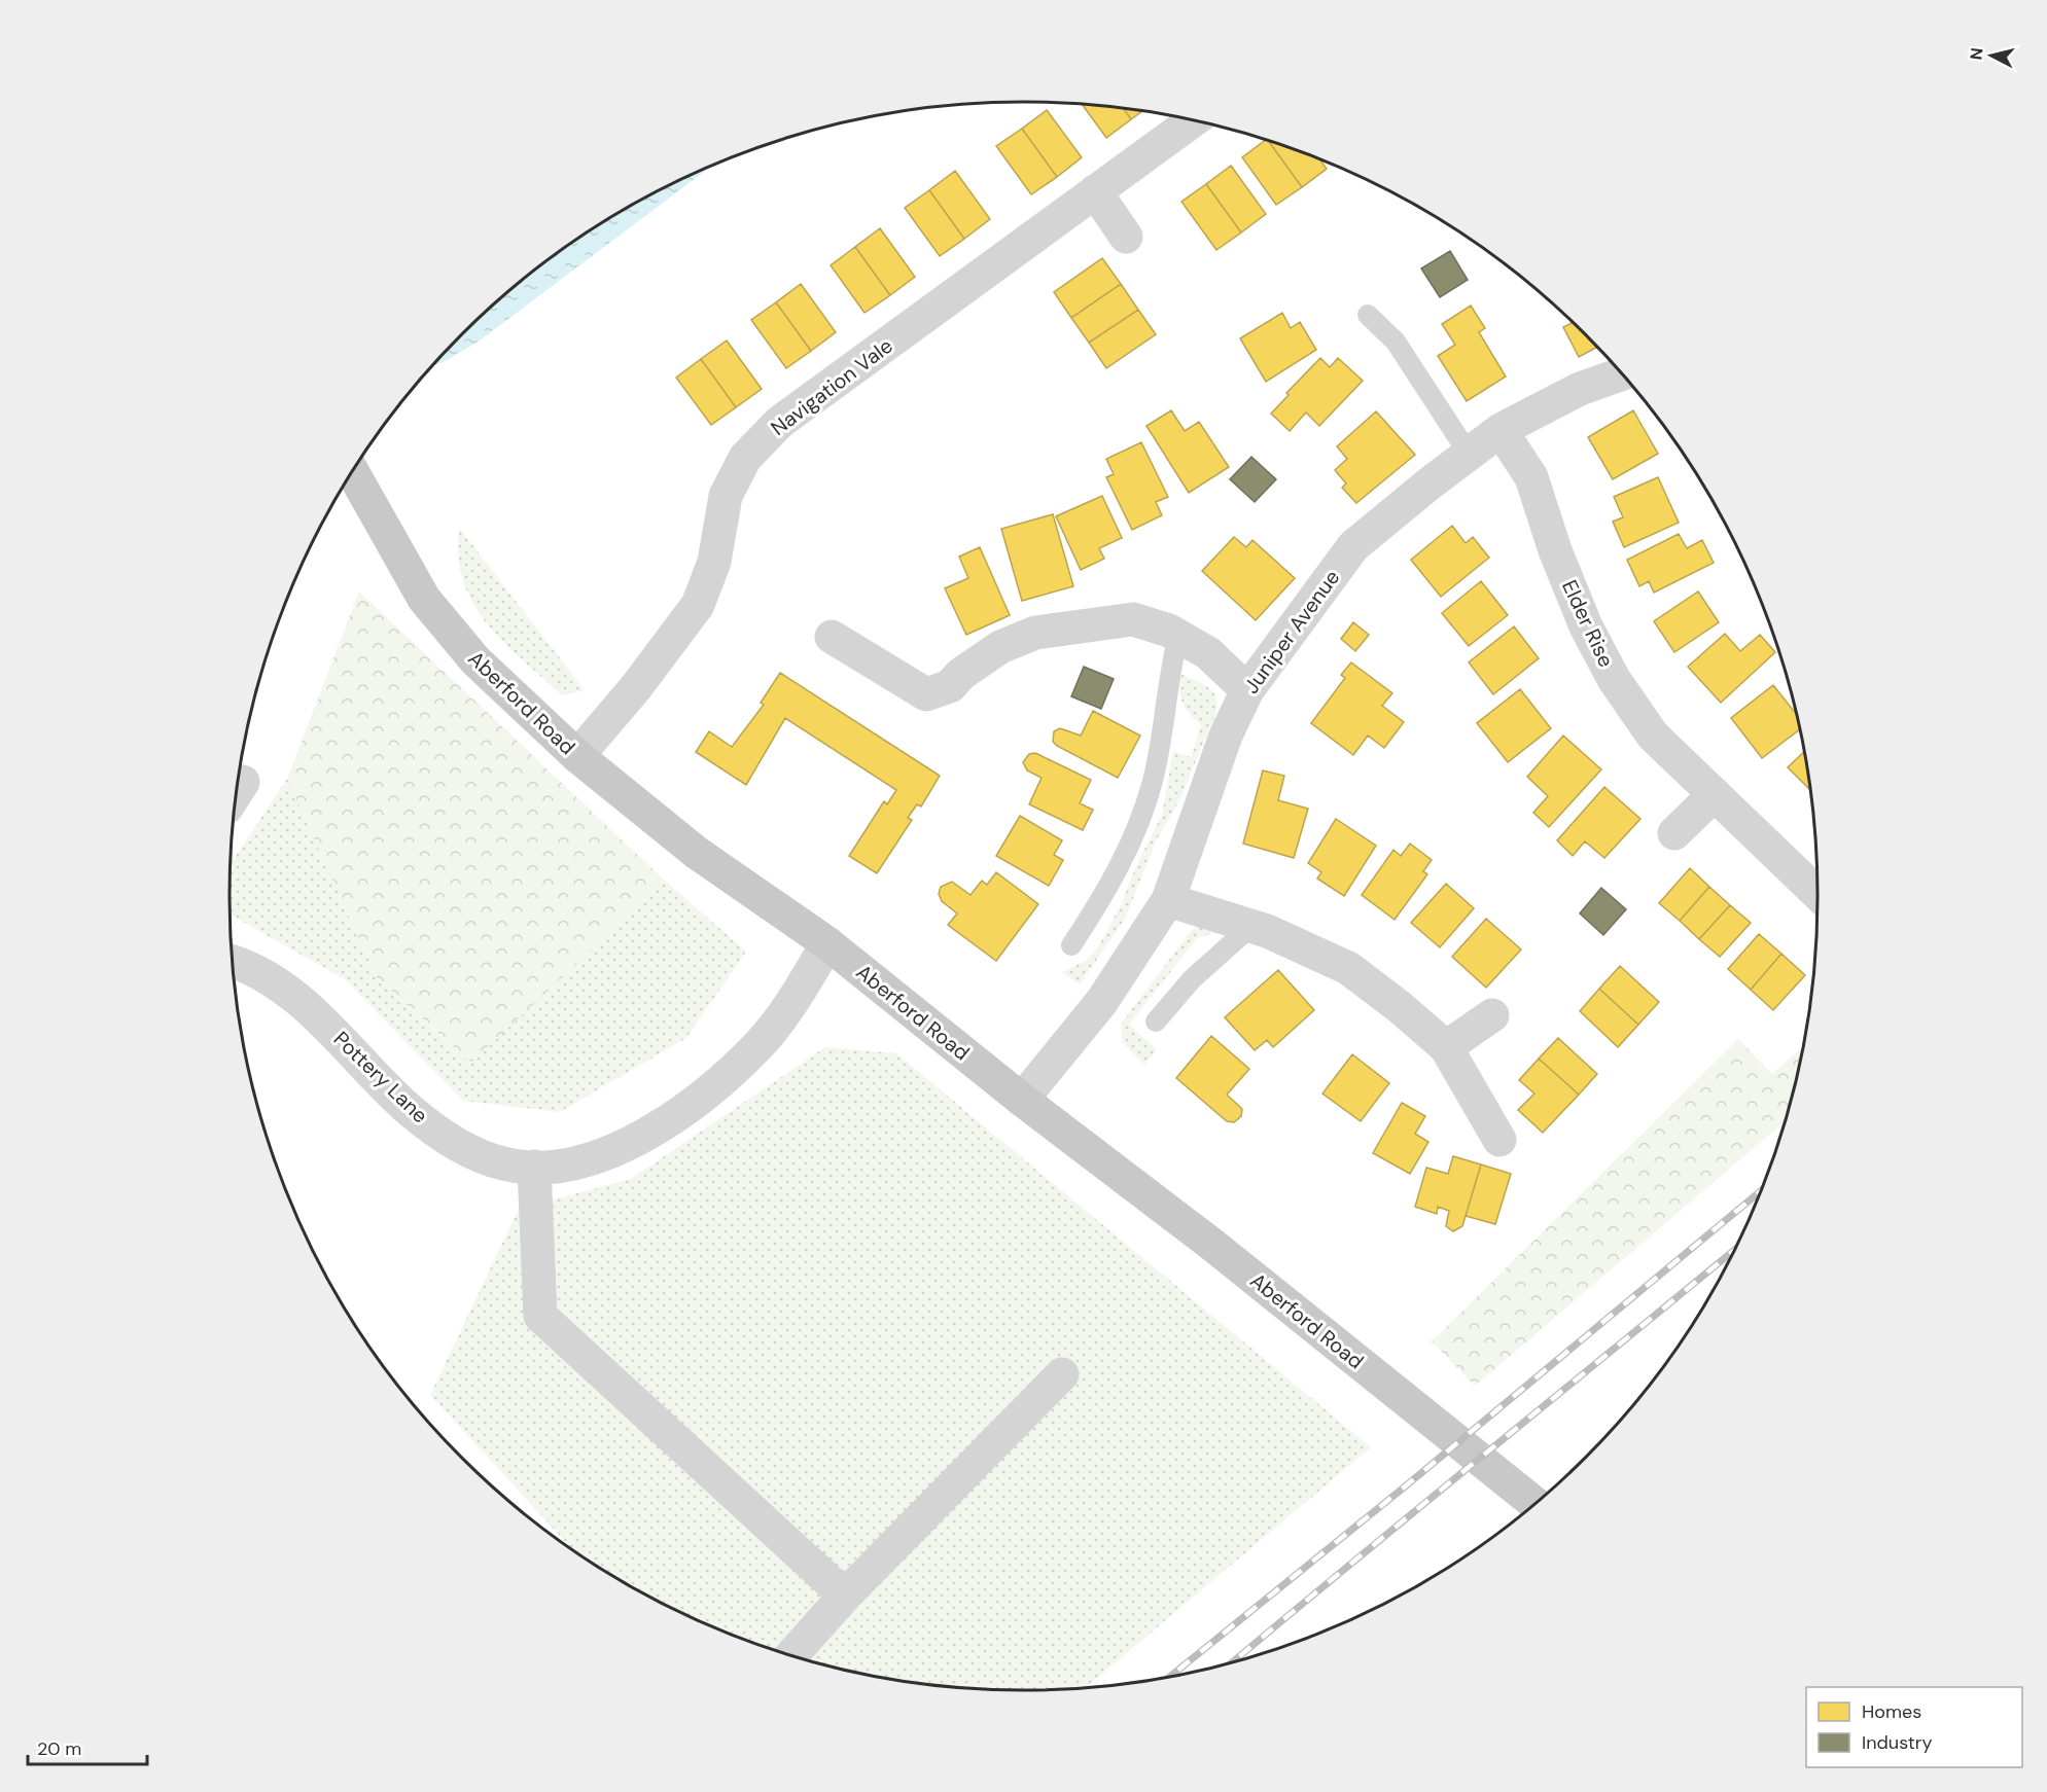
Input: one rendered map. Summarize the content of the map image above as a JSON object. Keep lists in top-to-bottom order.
{
  "streets": {
    "main road": ["Aberford Road"],
    "street": [
      "Navigation Vale",
      "Elder Rise",
      "Juniper Avenue",
      "Pottery Lane"
    ]
  },
  "crossings": [
    ["Navigation Vale", "Aberford Road"],
    ["Elder Rise", "Juniper Avenue"],
    ["Juniper Avenue", "Aberford Road"],
    ["Aberford Road", "Pottery Lane"]
  ],
  "legend": ["Homes", "Industry"],
  "scale_bar": "20 m",
  "north": "left"
}
